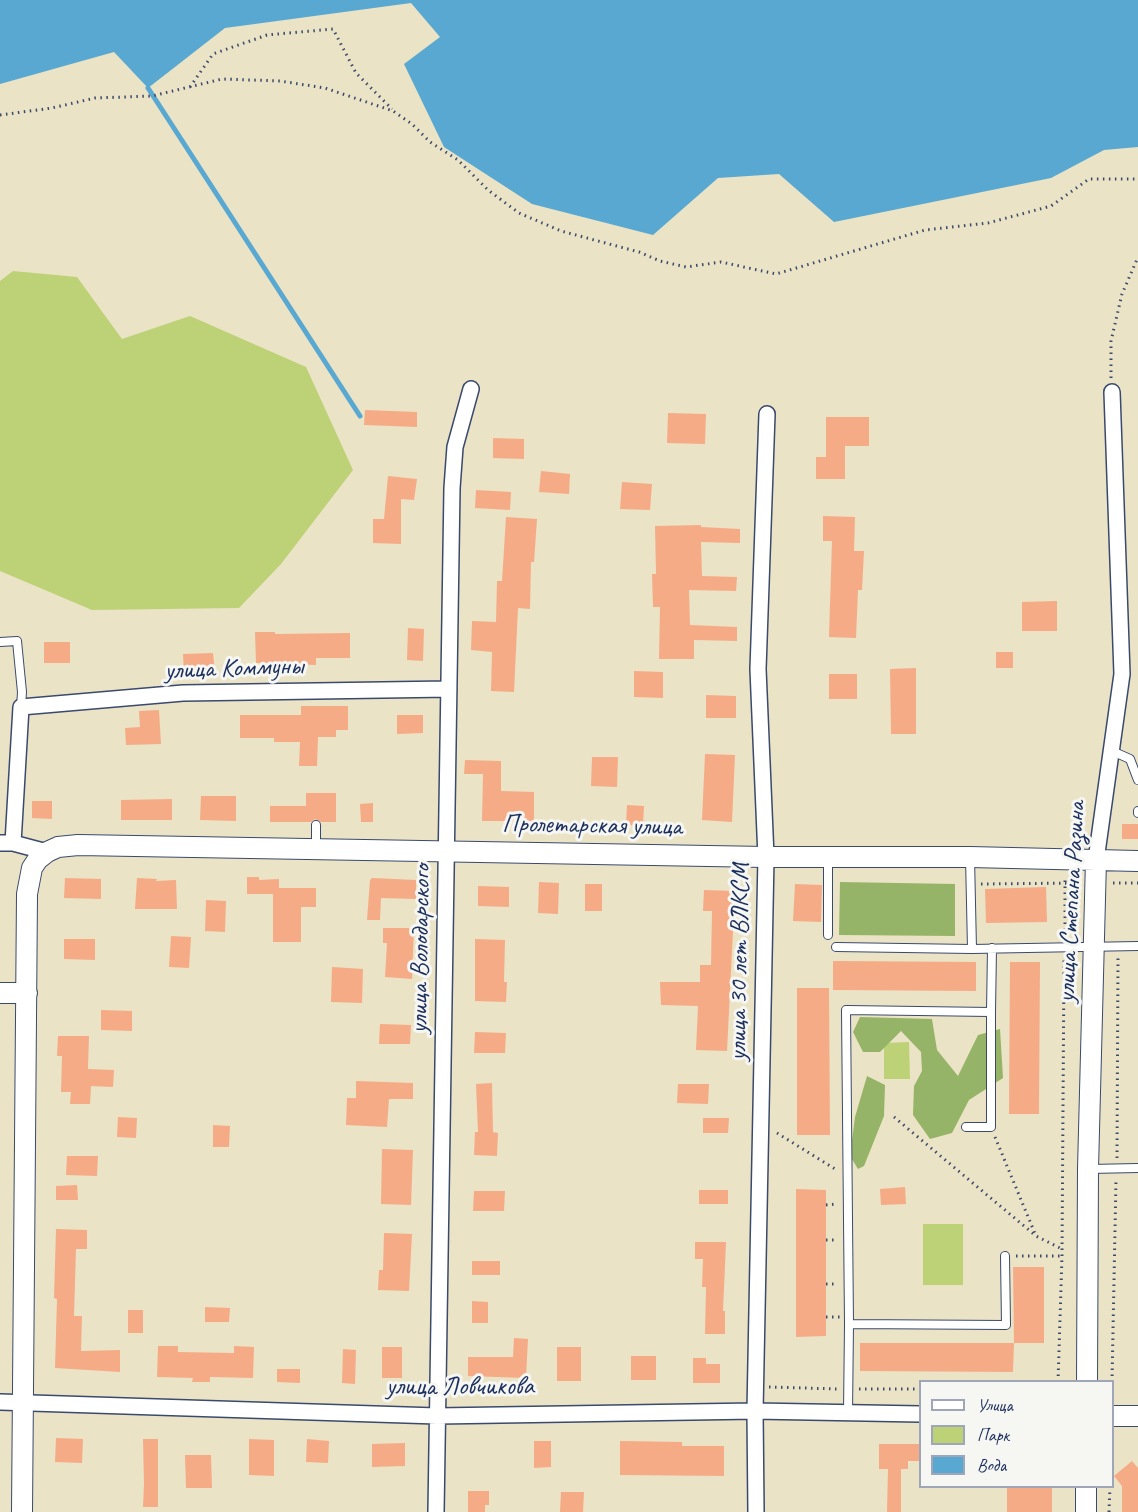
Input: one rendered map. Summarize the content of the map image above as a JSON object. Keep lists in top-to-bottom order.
{
  "streets": {
    "street": [
      "улица Коммуны",
      "Пролетарская улица",
      "улица Степана Разина",
      "улица Володарского",
      "улица 30 лет ВЛКСМ",
      "улица Ловчикова"
    ]
  },
  "crossings": [
    ["улица Коммуны", "улица Володарского"],
    ["Пролетарская улица", "улица Степана Разина"],
    ["Пролетарская улица", "улица Володарского"],
    ["Пролетарская улица", "улица 30 лет ВЛКСМ"],
    ["улица Володарского", "улица Ловчикова"],
    ["улица 30 лет ВЛКСМ", "улица Ловчикова"]
  ],
  "legend": ["Улица", "Парк", "Вода"]
}
